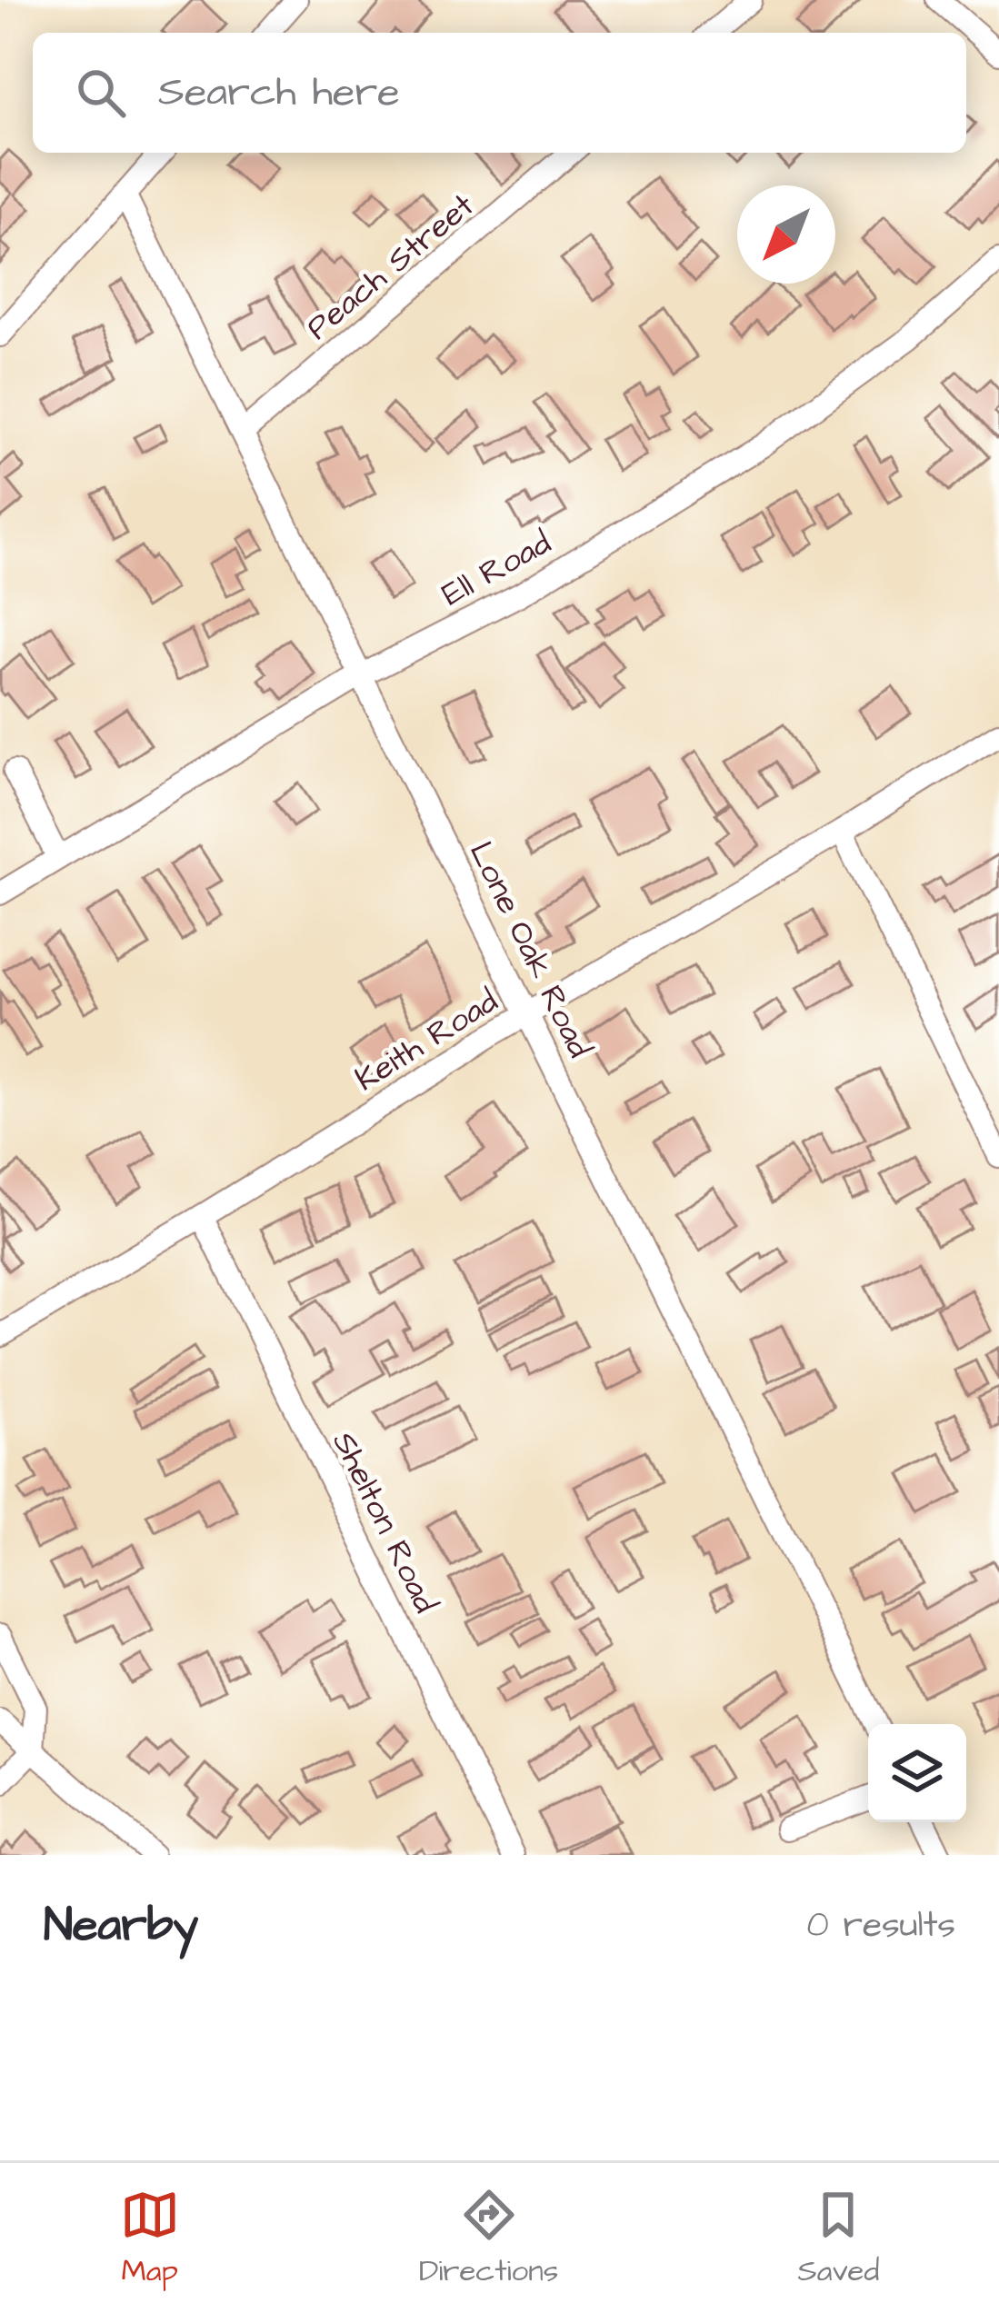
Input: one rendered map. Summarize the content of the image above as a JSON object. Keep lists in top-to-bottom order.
{
  "streets": {
    "street": [
      "Peach Street",
      "Ell Road",
      "Lone Oak Road",
      "Keith Road",
      "Shelton Road"
    ]
  },
  "crossings": [
    ["Peach Street", "Lone Oak Road"],
    ["Ell Road", "Lone Oak Road"],
    ["Lone Oak Road", "Keith Road"],
    ["Keith Road", "Shelton Road"]
  ],
  "north": "bottom left",
  "page": {
    "search": "Search here",
    "heading": ["Nearby", "0 results"],
    "nav": ["Map", "Directions", "Saved"]
  }
}
